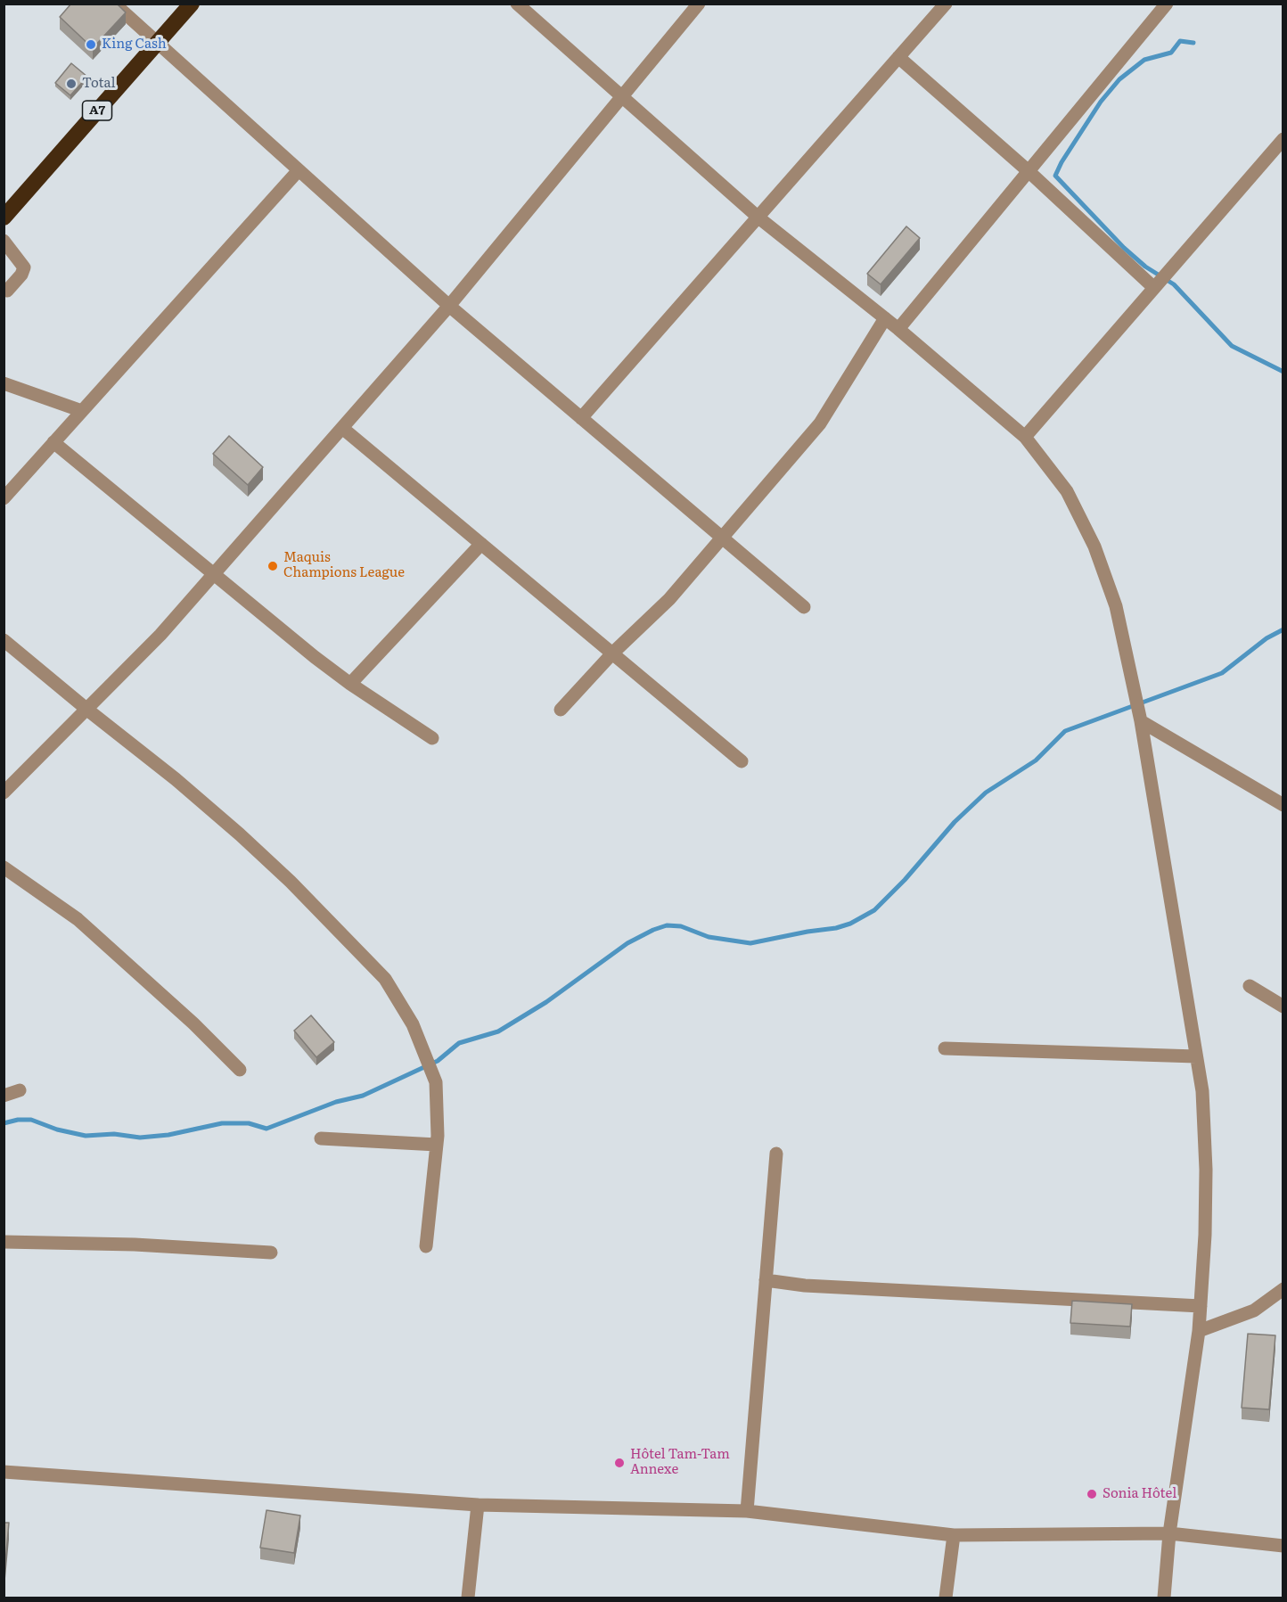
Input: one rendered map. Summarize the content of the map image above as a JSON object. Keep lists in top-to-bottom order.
{
  "streets": {
    "highway": ["A7"]
  },
  "places": [
    "King Cash",
    "Total",
    "Maquis Champions League",
    "Hôtel Tam-Tam Annexe",
    "Sonia Hôtel"
  ]
}
